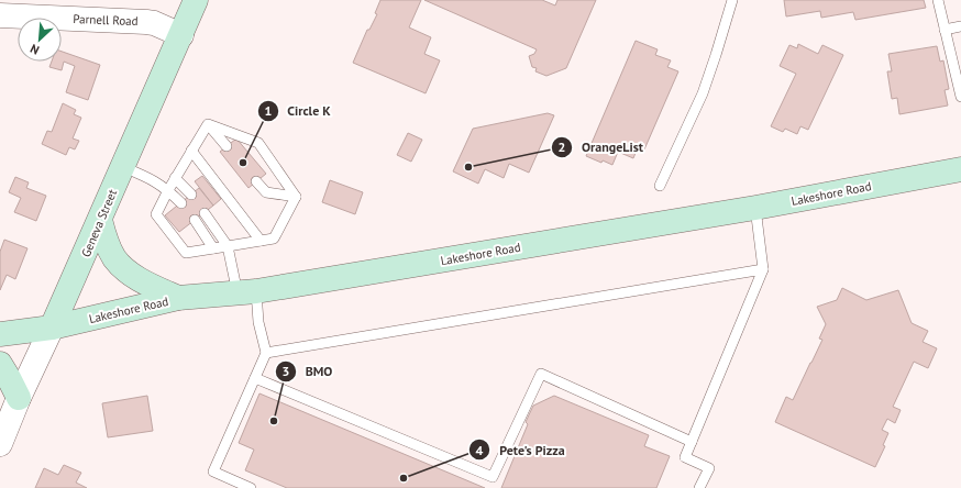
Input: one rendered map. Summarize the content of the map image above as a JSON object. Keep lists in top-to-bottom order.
{
  "streets": {
    "main road": ["Lakeshore Road", "Geneva Street"],
    "street": ["Parnell Road"]
  },
  "crossings": [
    ["Parnell Road", "Geneva Street"],
    ["Lakeshore Road", "Geneva Street"]
  ],
  "places": [
    "Circle K",
    "OrangeList",
    "BMO",
    "Pete's Pizza"
  ],
  "north": "bottom left"
}
